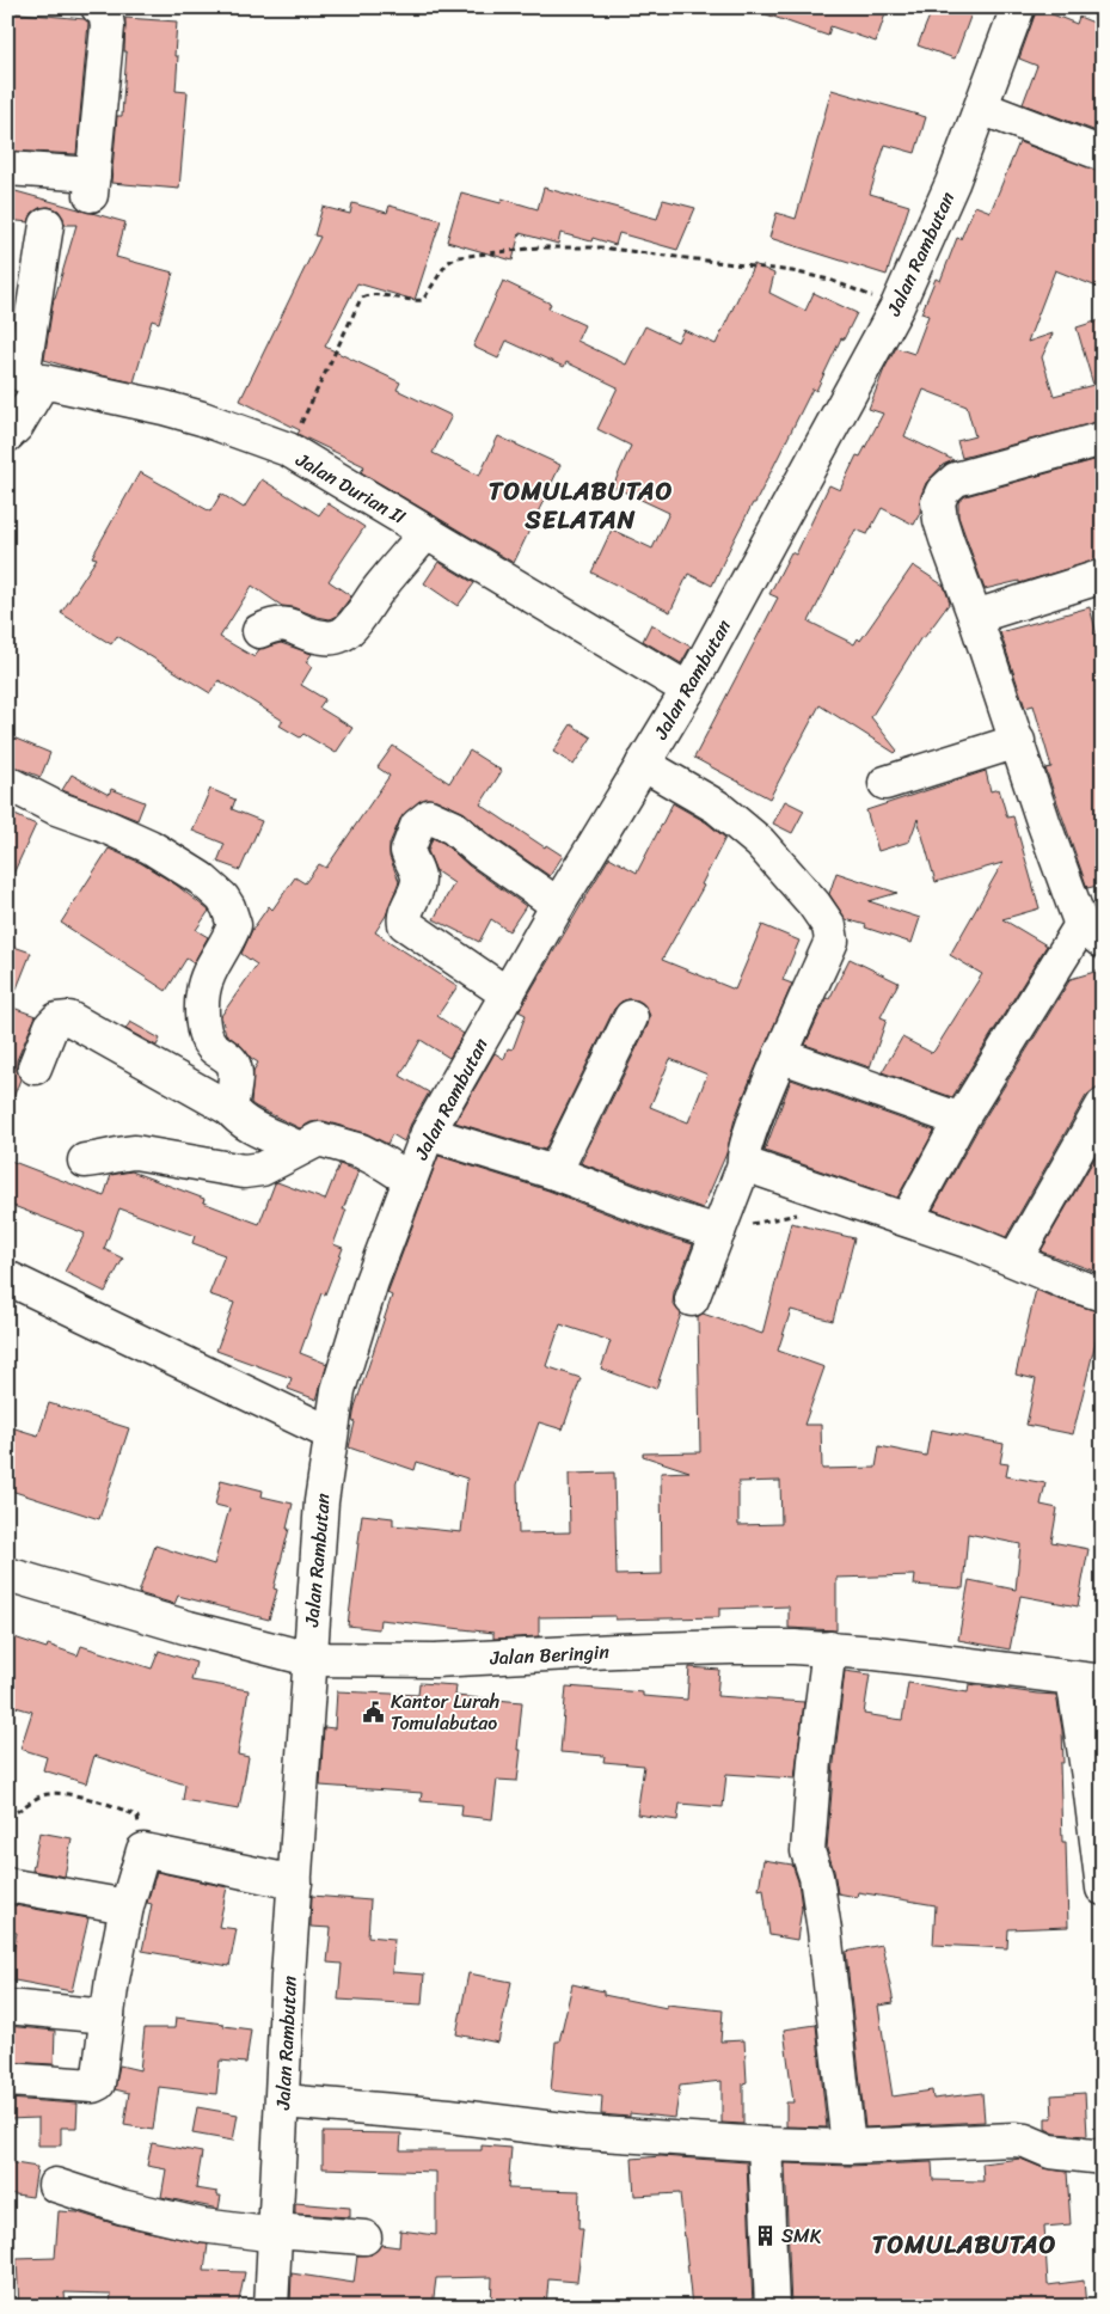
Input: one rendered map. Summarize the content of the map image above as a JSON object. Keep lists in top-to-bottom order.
{
  "streets": {
    "street": ["Jalan Rambutan", "Jalan Durian II", "Jalan Beringin"]
  },
  "crossings": [
    ["Jalan Rambutan", "Jalan Durian II"],
    ["Jalan Rambutan", "Jalan Beringin"]
  ],
  "districts": ["TOMULABUTAO SELATAN", "TOMULABUTAO"],
  "places": {
    "public building": ["Kantor Lurah Tomulabutao"],
    "building": ["SMK"]
  }
}
